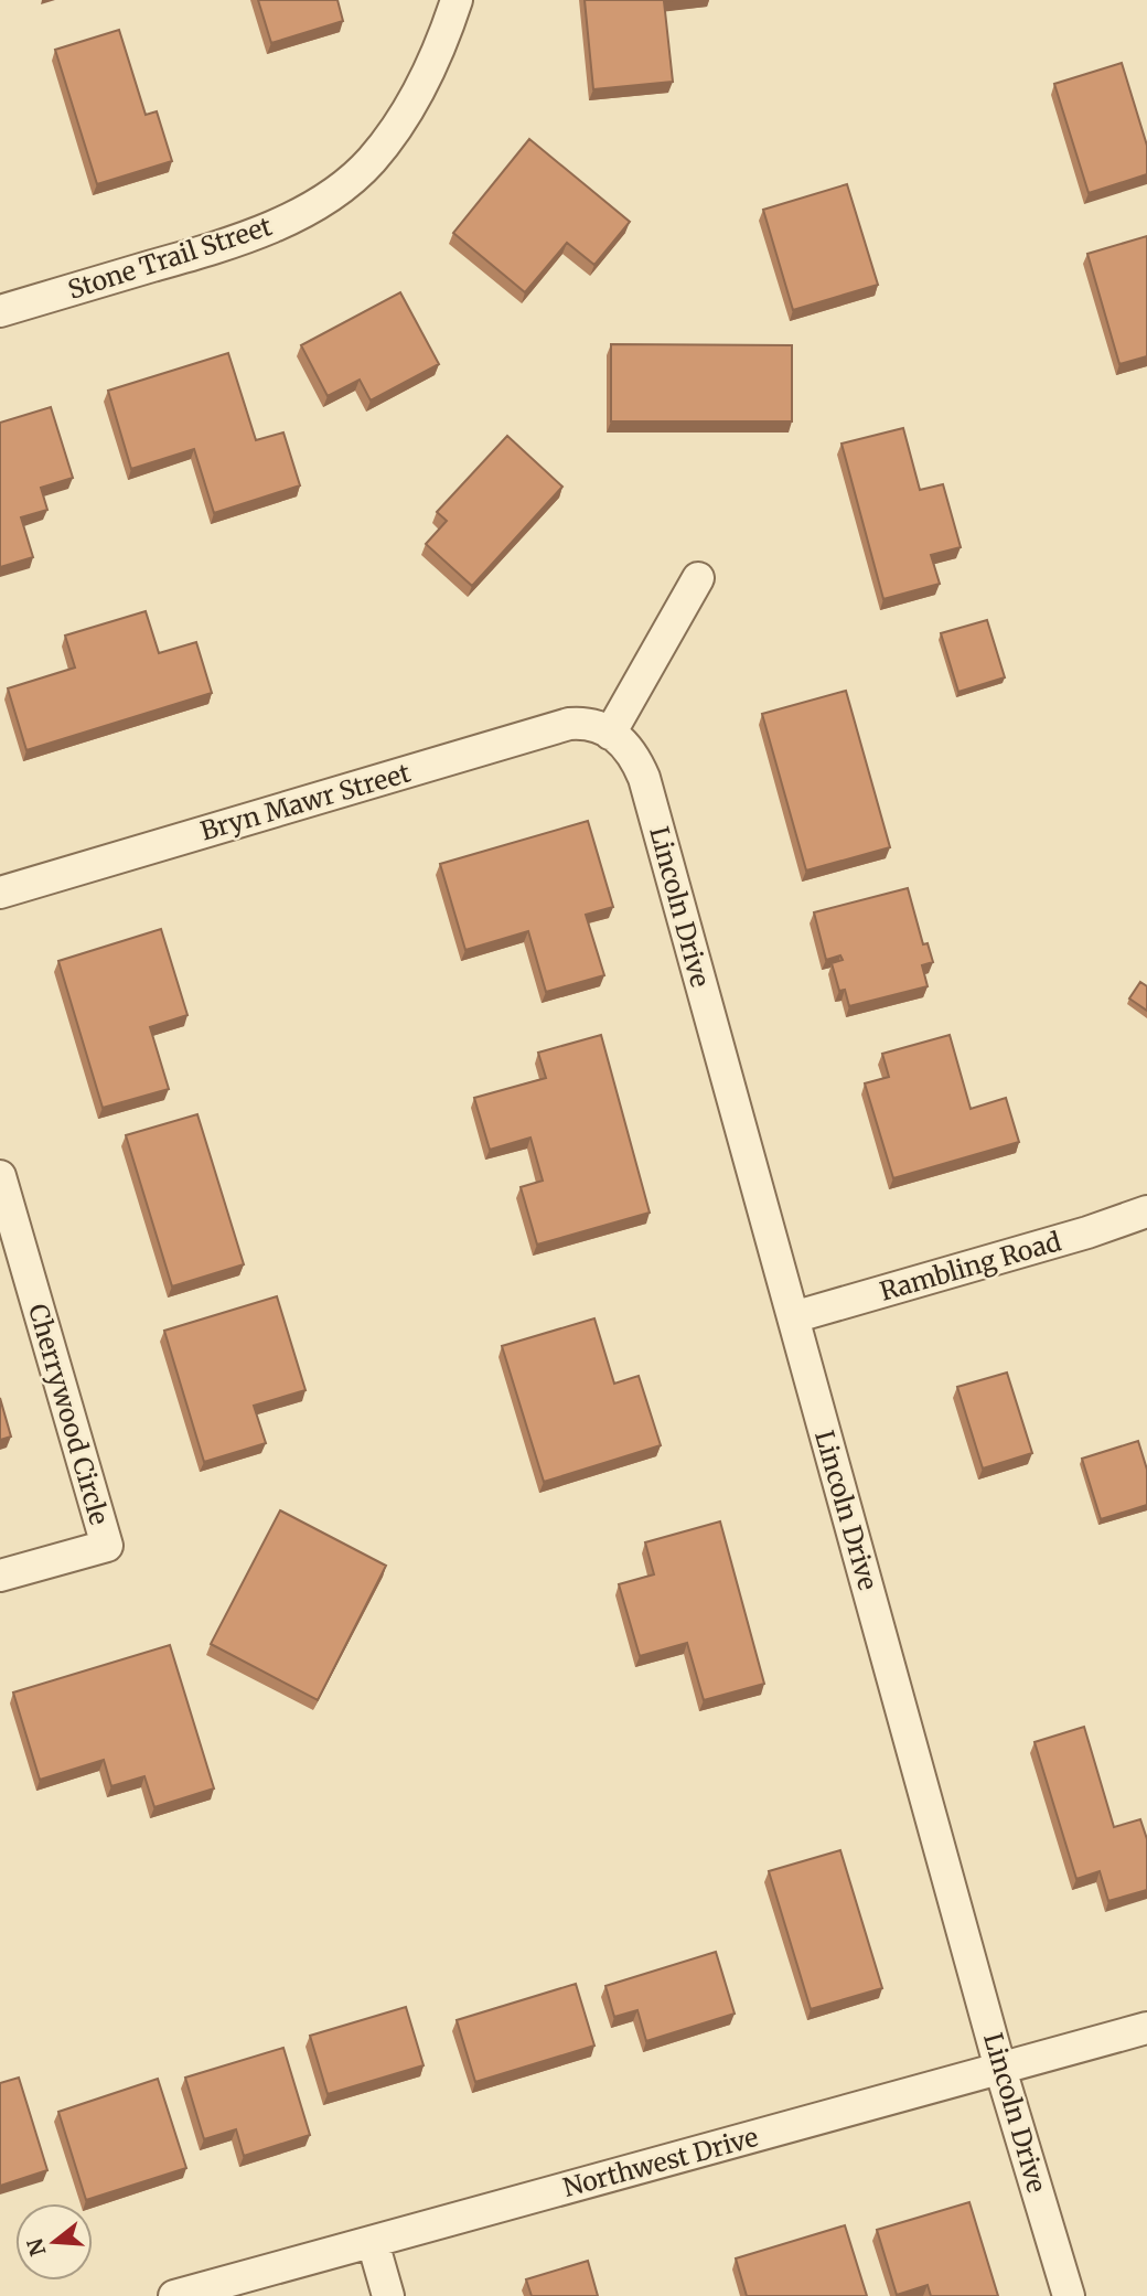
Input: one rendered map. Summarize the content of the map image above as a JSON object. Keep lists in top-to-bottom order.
{
  "streets": {
    "street": [
      "Stone Trail Street",
      "Bryn Mawr Street",
      "Lincoln Drive",
      "Rambling Road",
      "Cherrywood Circle",
      "Northwest Drive"
    ]
  },
  "crossings": [
    ["Bryn Mawr Street", "Lincoln Drive"],
    ["Lincoln Drive", "Rambling Road"],
    ["Lincoln Drive", "Northwest Drive"]
  ],
  "north": "left"
}
